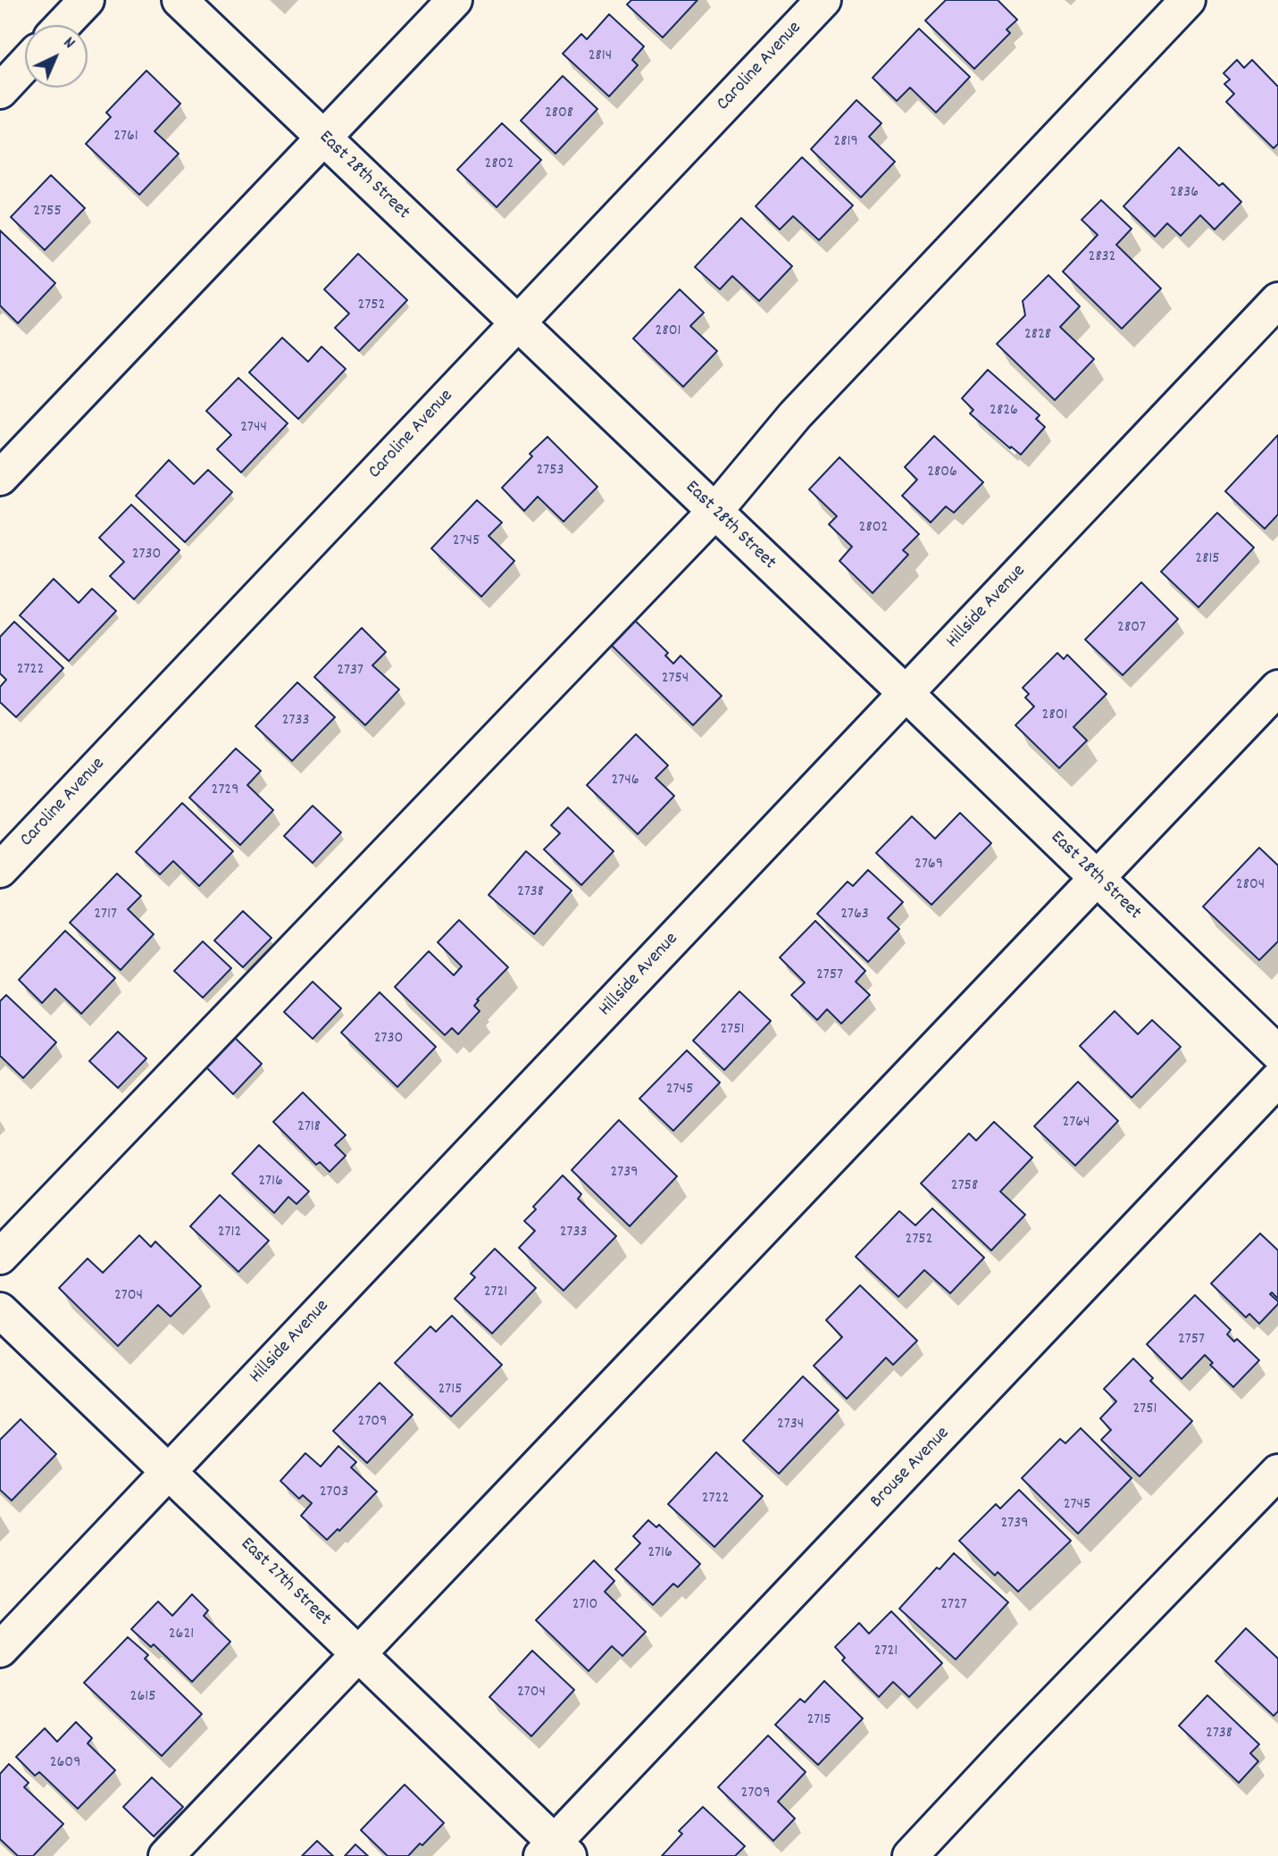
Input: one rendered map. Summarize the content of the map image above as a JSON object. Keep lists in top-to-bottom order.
{
  "streets": {
    "street": [
      "Caroline Avenue",
      "East 28th Street",
      "Hillside Avenue",
      "Brouse Avenue",
      "East 27th Street"
    ]
  },
  "crossings": [
    ["Caroline Avenue", "East 28th Street"],
    ["East 28th Street", "Hillside Avenue"],
    ["Hillside Avenue", "East 27th Street"],
    ["Brouse Avenue", "East 27th Street"]
  ],
  "house_numbers": [
    "2814",
    "2808",
    "2761",
    "2819",
    "2802",
    "2836",
    "2755",
    "2832",
    "2752",
    "2801",
    "2828",
    "2826",
    "2744",
    "2753",
    "2806",
    "2802",
    "2745",
    "2730",
    "2815",
    "2807",
    "2722",
    "2737",
    "2754",
    "2801",
    "2733",
    "2746",
    "2729",
    "2769",
    "2804",
    "2738",
    "2717",
    "2763",
    "2757",
    "2751",
    "2730",
    "2745",
    "2764",
    "2718",
    "2739",
    "2716",
    "2758",
    "2712",
    "2733",
    "2752",
    "2721",
    "2704",
    "2757",
    "2715",
    "2751",
    "2709",
    "2734",
    "2703",
    "2722",
    "2745",
    "2739",
    "2716",
    "2710",
    "2727",
    "2621",
    "2721",
    "2704",
    "2615",
    "2715",
    "2738",
    "2609",
    "2709"
  ],
  "north": "top right"
}
